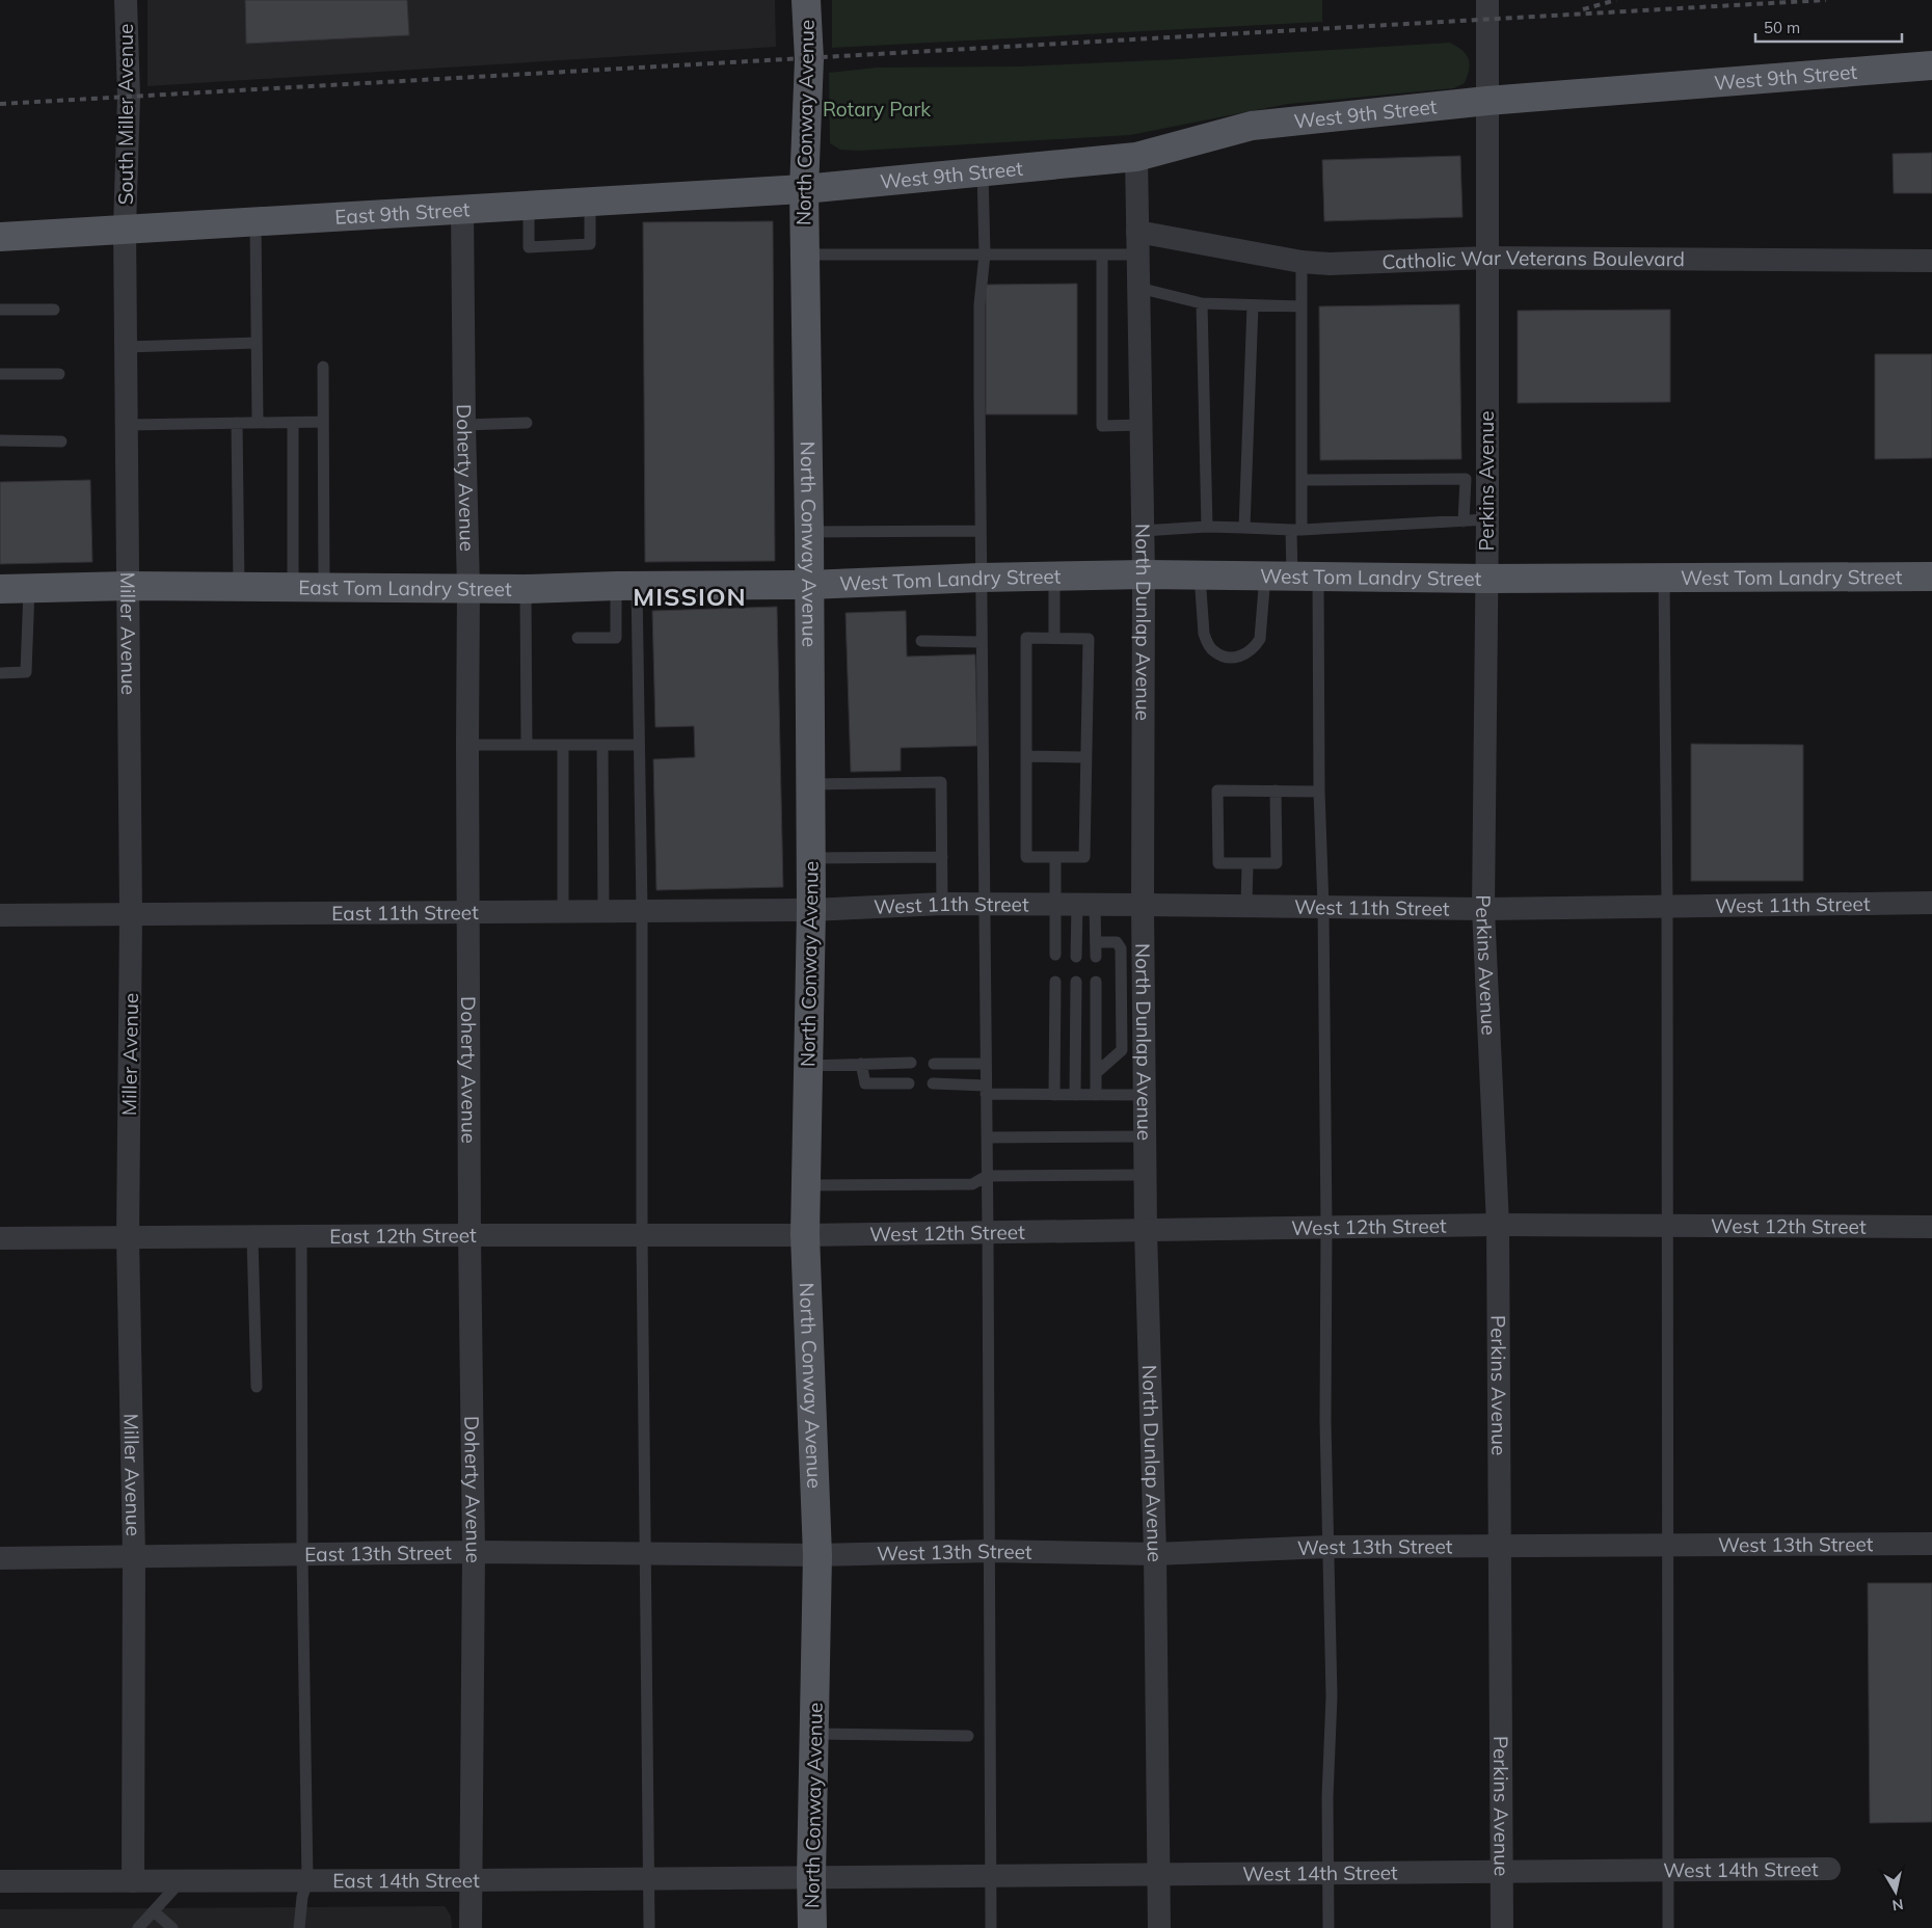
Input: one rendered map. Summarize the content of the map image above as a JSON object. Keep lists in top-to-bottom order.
{
  "streets": {
    "main road": [
      "West 9th Street",
      "North Conway Avenue",
      "East 9th Street",
      "West Tom Landry Street",
      "East Tom Landry Street"
    ],
    "street": [
      "South Miller Avenue",
      "Catholic War Veterans Boulevard",
      "Doherty Avenue",
      "Perkins Avenue",
      "North Dunlap Avenue",
      "Miller Avenue",
      "West 11th Street",
      "East 11th Street",
      "West 12th Street",
      "East 12th Street",
      "West 13th Street",
      "East 13th Street",
      "West 14th Street",
      "East 14th Street"
    ]
  },
  "crossings": [
    ["West 9th Street", "North Conway Avenue"],
    ["West 9th Street", "East 9th Street"],
    ["West 9th Street", "Perkins Avenue"],
    ["West 9th Street", "North Dunlap Avenue"],
    ["South Miller Avenue", "East 9th Street"],
    ["South Miller Avenue", "Miller Avenue"],
    ["North Conway Avenue", "East 9th Street"],
    ["North Conway Avenue", "West Tom Landry Street"],
    ["North Conway Avenue", "East Tom Landry Street"],
    ["North Conway Avenue", "West 11th Street"],
    ["North Conway Avenue", "East 11th Street"],
    ["North Conway Avenue", "West 12th Street"],
    ["North Conway Avenue", "East 12th Street"],
    ["North Conway Avenue", "West 13th Street"],
    ["North Conway Avenue", "East 13th Street"],
    ["North Conway Avenue", "West 14th Street"],
    ["North Conway Avenue", "East 14th Street"],
    ["East 9th Street", "Doherty Avenue"],
    ["East 9th Street", "Miller Avenue"],
    ["Catholic War Veterans Boulevard", "Perkins Avenue"],
    ["Catholic War Veterans Boulevard", "North Dunlap Avenue"],
    ["Doherty Avenue", "East Tom Landry Street"],
    ["Doherty Avenue", "East 11th Street"],
    ["Doherty Avenue", "East 12th Street"],
    ["Doherty Avenue", "East 13th Street"],
    ["Doherty Avenue", "East 14th Street"],
    ["Perkins Avenue", "West Tom Landry Street"],
    ["Perkins Avenue", "West 11th Street"],
    ["Perkins Avenue", "West 12th Street"],
    ["Perkins Avenue", "West 13th Street"],
    ["Perkins Avenue", "West 14th Street"],
    ["West Tom Landry Street", "East Tom Landry Street"],
    ["West Tom Landry Street", "North Dunlap Avenue"],
    ["East Tom Landry Street", "Miller Avenue"],
    ["North Dunlap Avenue", "West 11th Street"],
    ["North Dunlap Avenue", "West 12th Street"],
    ["North Dunlap Avenue", "West 13th Street"],
    ["North Dunlap Avenue", "West 14th Street"],
    ["Miller Avenue", "East 11th Street"],
    ["Miller Avenue", "East 12th Street"],
    ["Miller Avenue", "East 13th Street"],
    ["Miller Avenue", "East 14th Street"],
    ["West 11th Street", "East 11th Street"],
    ["West 12th Street", "East 12th Street"],
    ["West 13th Street", "East 13th Street"],
    ["West 14th Street", "East 14th Street"]
  ],
  "districts": ["MISSION"],
  "parks": ["Rotary Park"],
  "scale_bar": "50 m",
  "north": "bottom"
}
